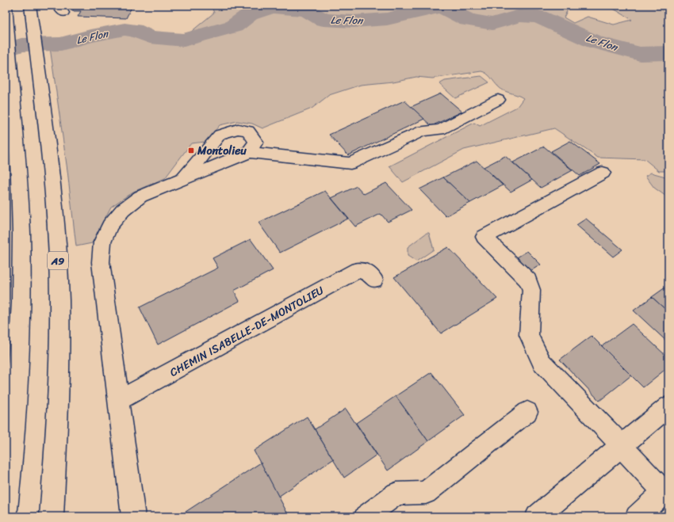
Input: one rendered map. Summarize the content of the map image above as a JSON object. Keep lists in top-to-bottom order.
{
  "streets": {
    "main road": ["A9", "CHEMIN ISABELLE-DE-MONTOLIEU"]
  },
  "water": ["Le Flon"],
  "places": {
    "transit": ["Montolieu"]
  }
}
